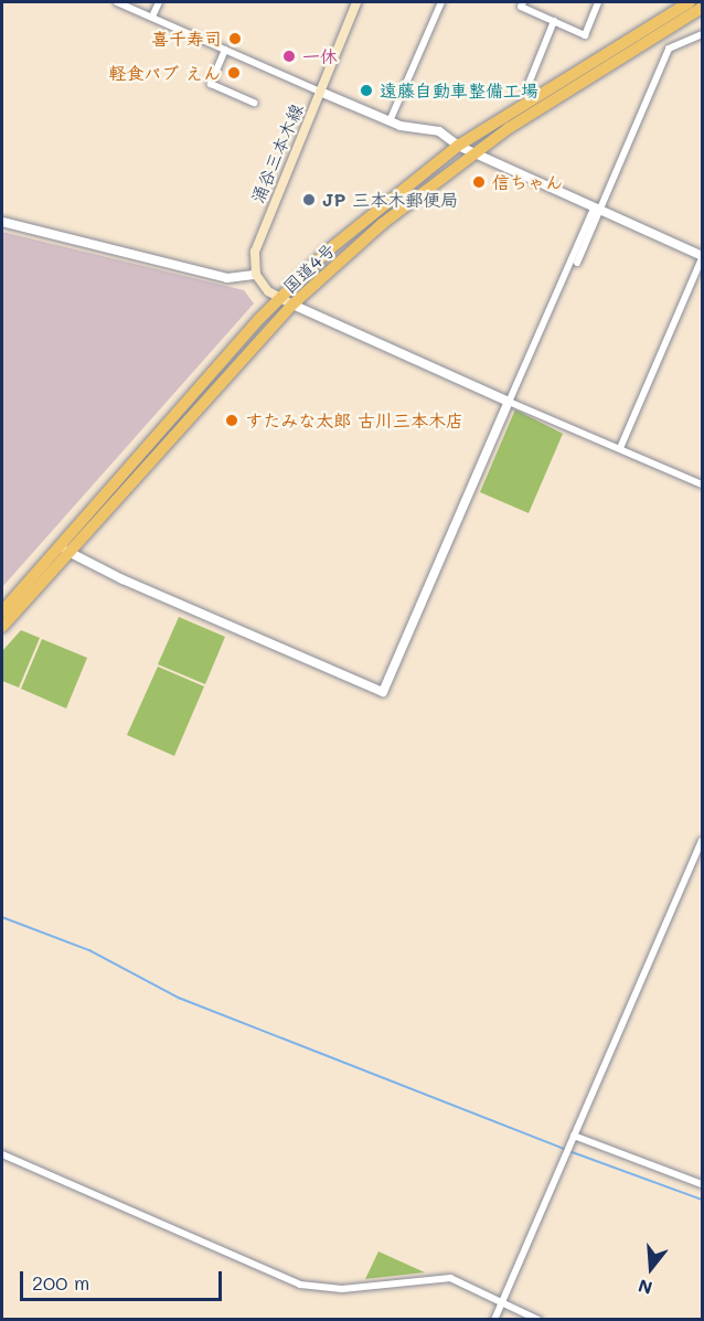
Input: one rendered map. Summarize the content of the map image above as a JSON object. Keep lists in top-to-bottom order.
{
  "streets": {
    "highway": ["国道4号"],
    "main road": ["涌谷三本木線"]
  },
  "places": [
    "喜千寿司",
    "一休",
    "軽食パブ えん",
    "遠藤自動車整備工場",
    "信ちゃん",
    "JP 三本木郵便局",
    "すたみな太郎 古川三本木店"
  ],
  "scale_bar": "200 m",
  "north": "bottom"
}
